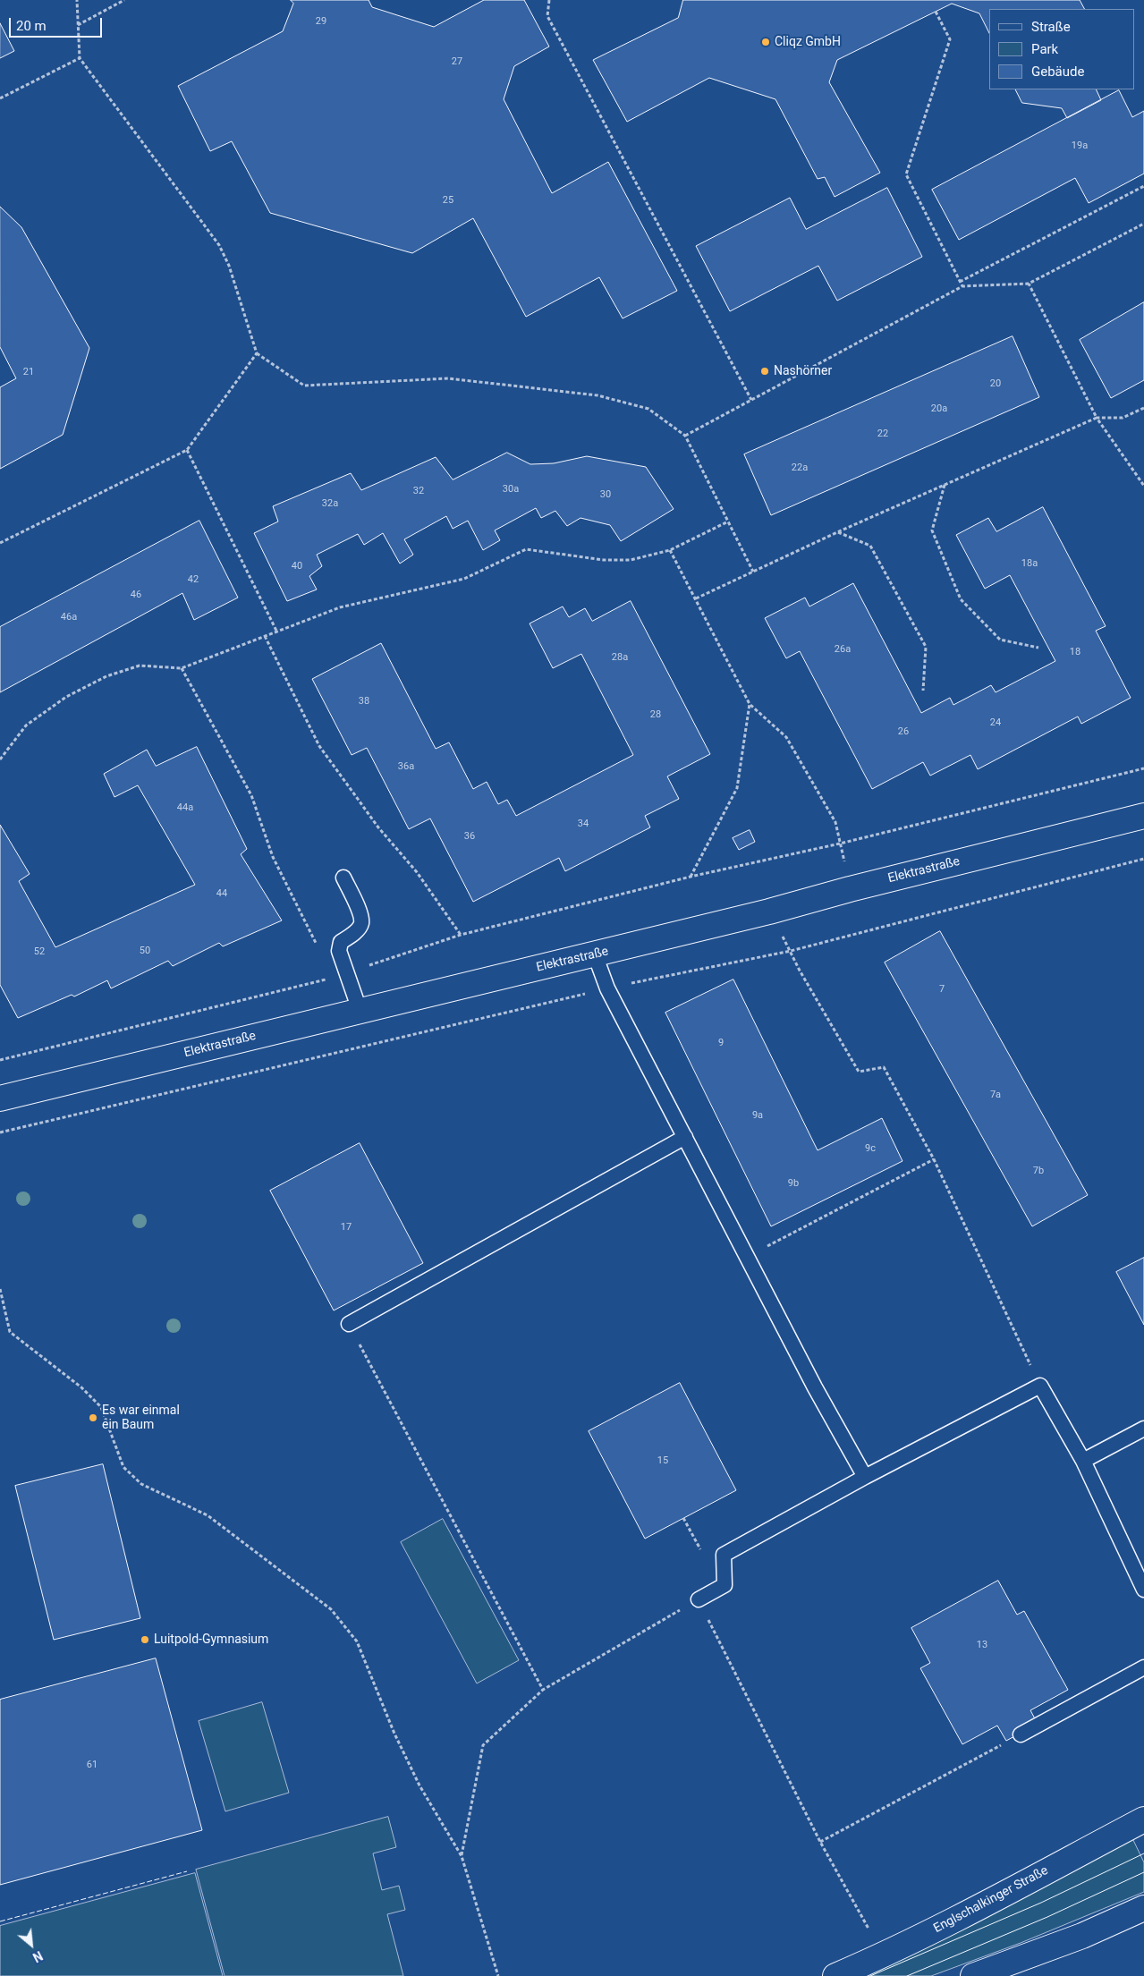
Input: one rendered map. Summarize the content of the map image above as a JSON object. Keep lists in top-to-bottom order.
{
  "streets": {
    "street": ["Elektrastraße", "Englschalkinger Straße"]
  },
  "places": [
    "Cliqz GmbH",
    "Nashörner",
    "Es war einmal ein Baum",
    "Luitpold-Gymnasium"
  ],
  "house_numbers": [
    "29",
    "27",
    "19a",
    "25",
    "21",
    "20",
    "20a",
    "22",
    "22a",
    "30a",
    "32",
    "30",
    "32a",
    "18a",
    "40",
    "42",
    "46",
    "46a",
    "26a",
    "18",
    "28a",
    "38",
    "28",
    "24",
    "26",
    "36a",
    "44a",
    "34",
    "36",
    "44",
    "50",
    "52",
    "7",
    "9",
    "7a",
    "9a",
    "9c",
    "7b",
    "9b",
    "17",
    "15",
    "13",
    "61"
  ],
  "legend": ["Straße", "Park", "Gebäude"],
  "scale_bar": "20 m",
  "north": "bottom right"
}
